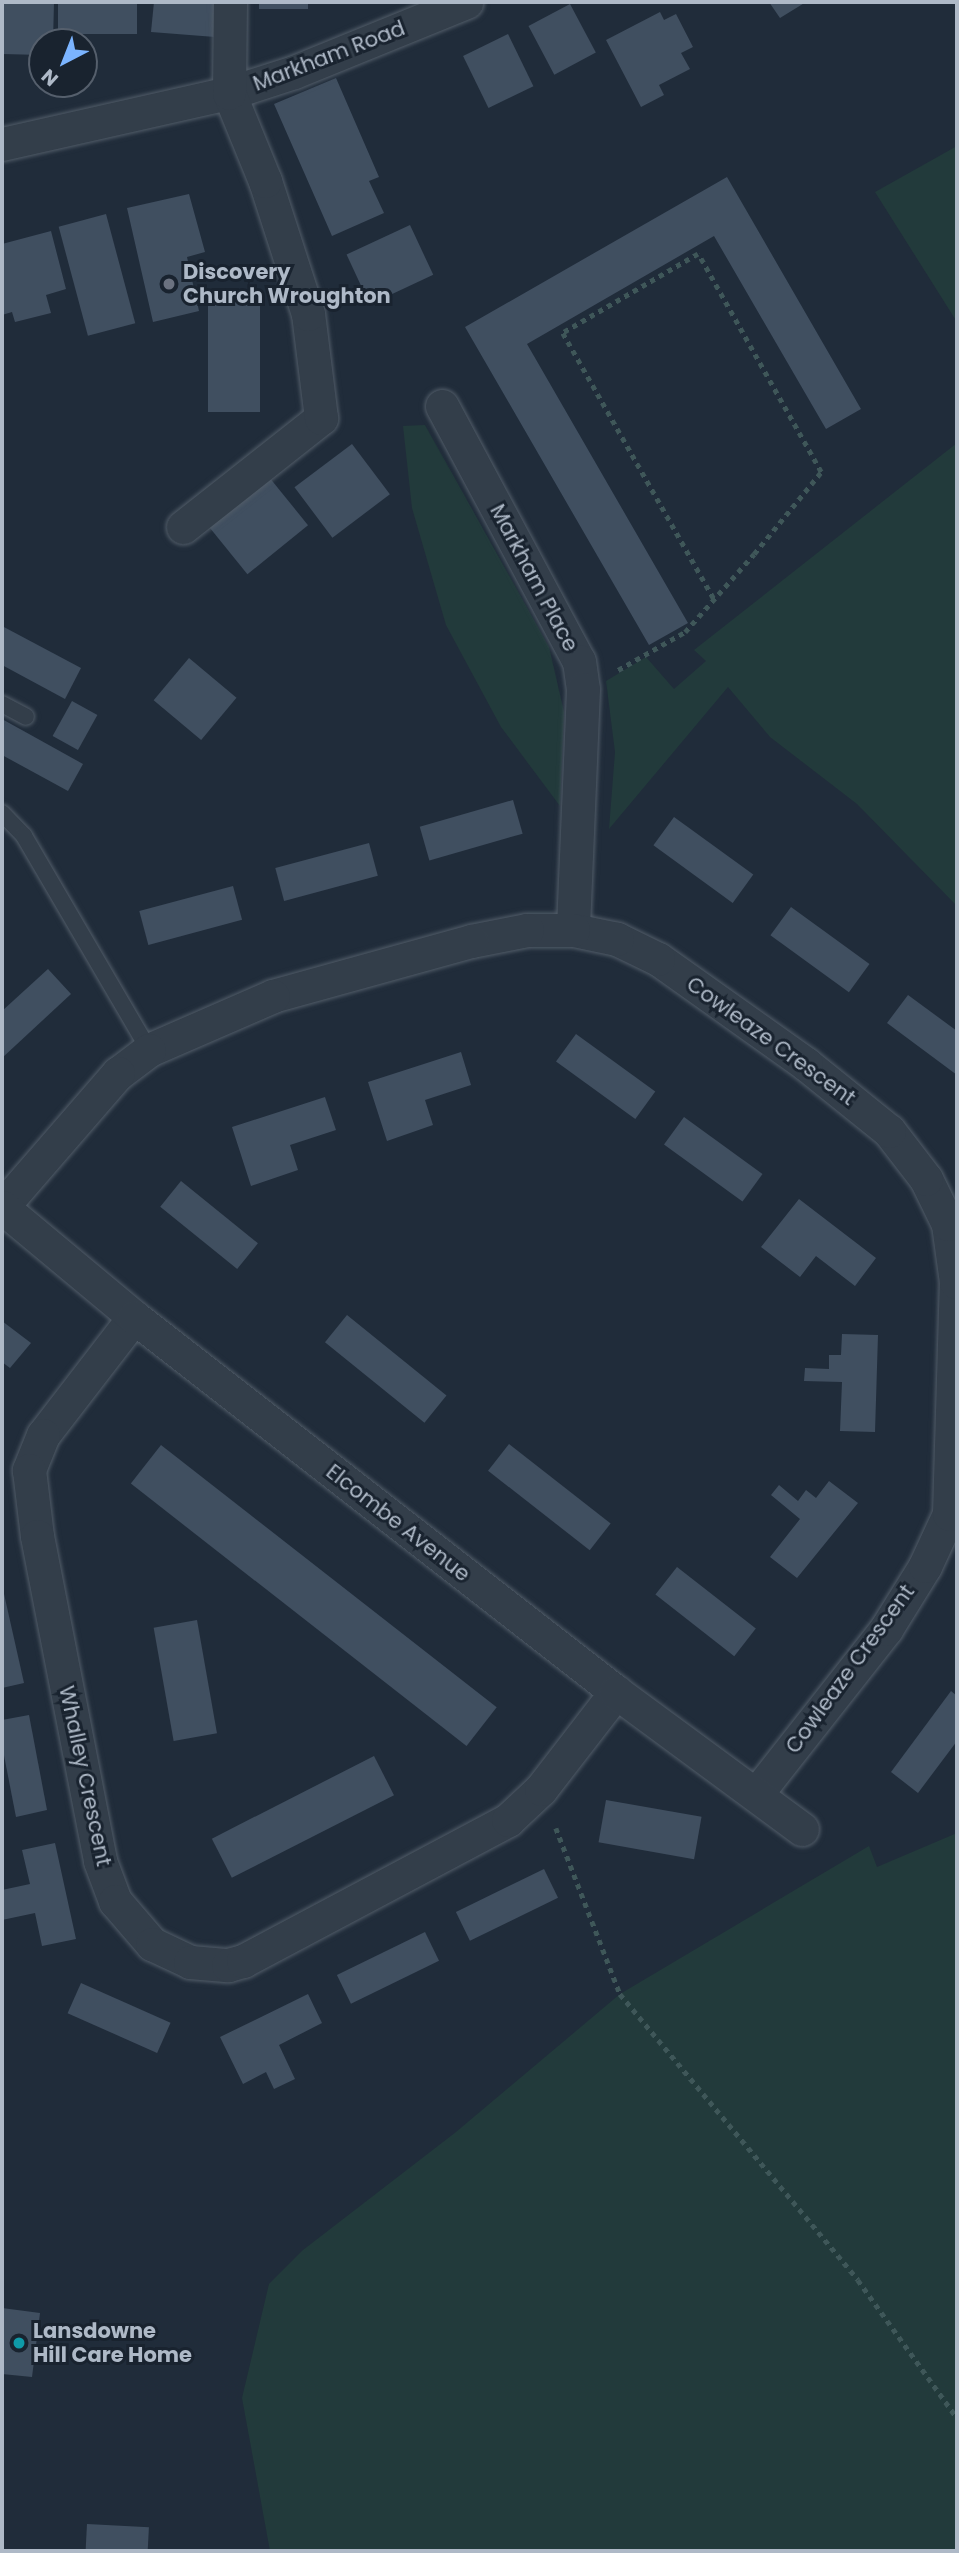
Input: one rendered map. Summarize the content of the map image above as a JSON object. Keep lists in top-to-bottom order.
{
  "streets": {
    "street": [
      "Markham Road",
      "Markham Place",
      "Cowleaze Crescent",
      "Elcombe Avenue",
      "Whalley Crescent"
    ]
  },
  "crossings": [
    ["Markham Place", "Cowleaze Crescent"],
    ["Cowleaze Crescent", "Elcombe Avenue"],
    ["Elcombe Avenue", "Whalley Crescent"]
  ],
  "places": ["Discovery Church Wroughton", "Lansdowne Hill Care Home"],
  "north": "bottom left"
}
